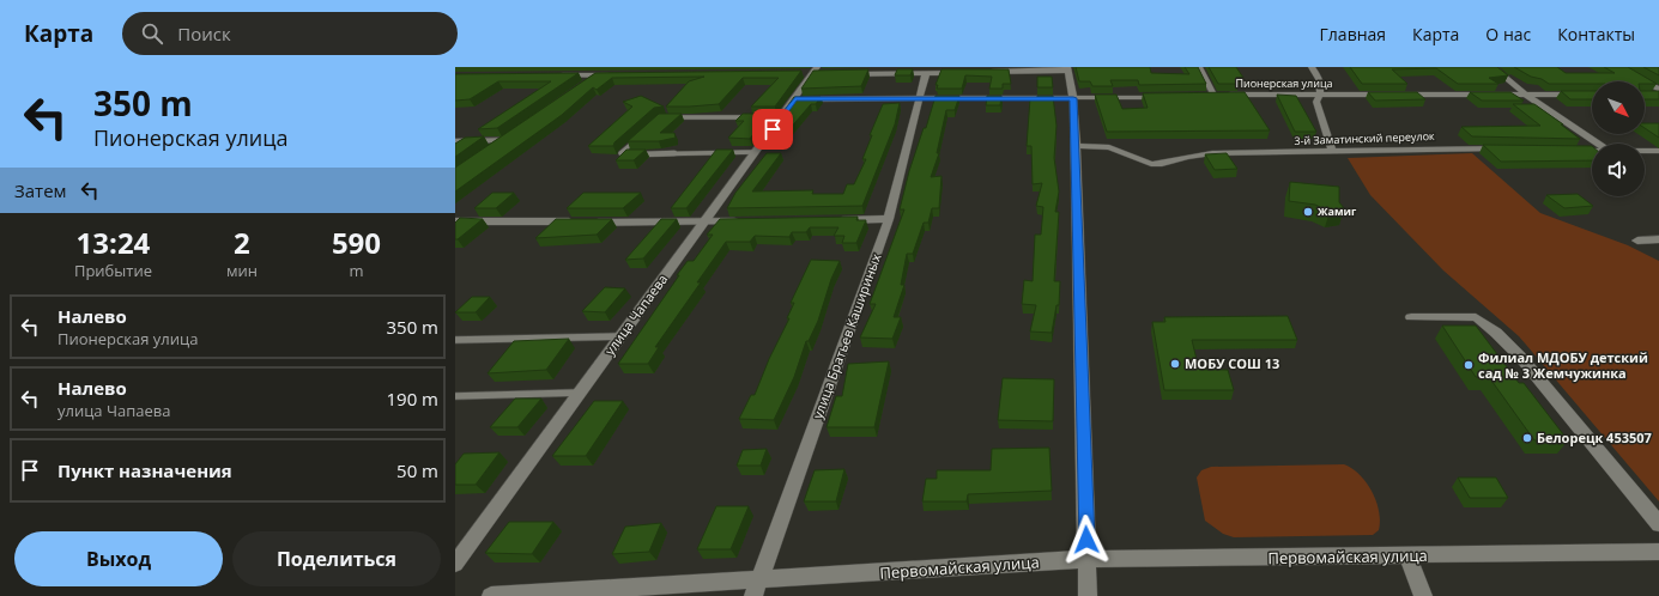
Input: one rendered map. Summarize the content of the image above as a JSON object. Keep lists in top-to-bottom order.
{
  "streets": {
    "street": [
      "Пионерская улица",
      "3-й Заматинский переулок",
      "улица Чапаева",
      "улица Братьев Кашириных",
      "Первомайская улица"
    ]
  },
  "crossings": [
    ["улица Братьев Кашириных", "Первомайская улица"]
  ],
  "places": [
    "Жамиг",
    "МОБУ СОШ 13",
    "Филиал МДОБУ детский сад № 3 Жемчужинка",
    "Белорецк 453507"
  ],
  "north": "bottom right",
  "page": {
    "header": "Карта",
    "search": "Поиск",
    "nav": [
      "Главная",
      "Карта",
      "О нас",
      "Контакты"
    ],
    "turn": ["350 m", "Пионерская улица"],
    "then": "Затем",
    "eta": [
      "13:24",
      "Прибытие",
      "2",
      "мин",
      "590",
      "m"
    ],
    "list": [
      {
        "name": "Налево",
        "note": "Пионерская улица",
        "value": "350 m"
      },
      {
        "name": "Налево",
        "note": "улица Чапаева",
        "value": "190 m"
      },
      {
        "name": "Пункт назначения",
        "value": "50 m"
      }
    ],
    "buttons": ["Выход", "Поделиться"]
  }
}
